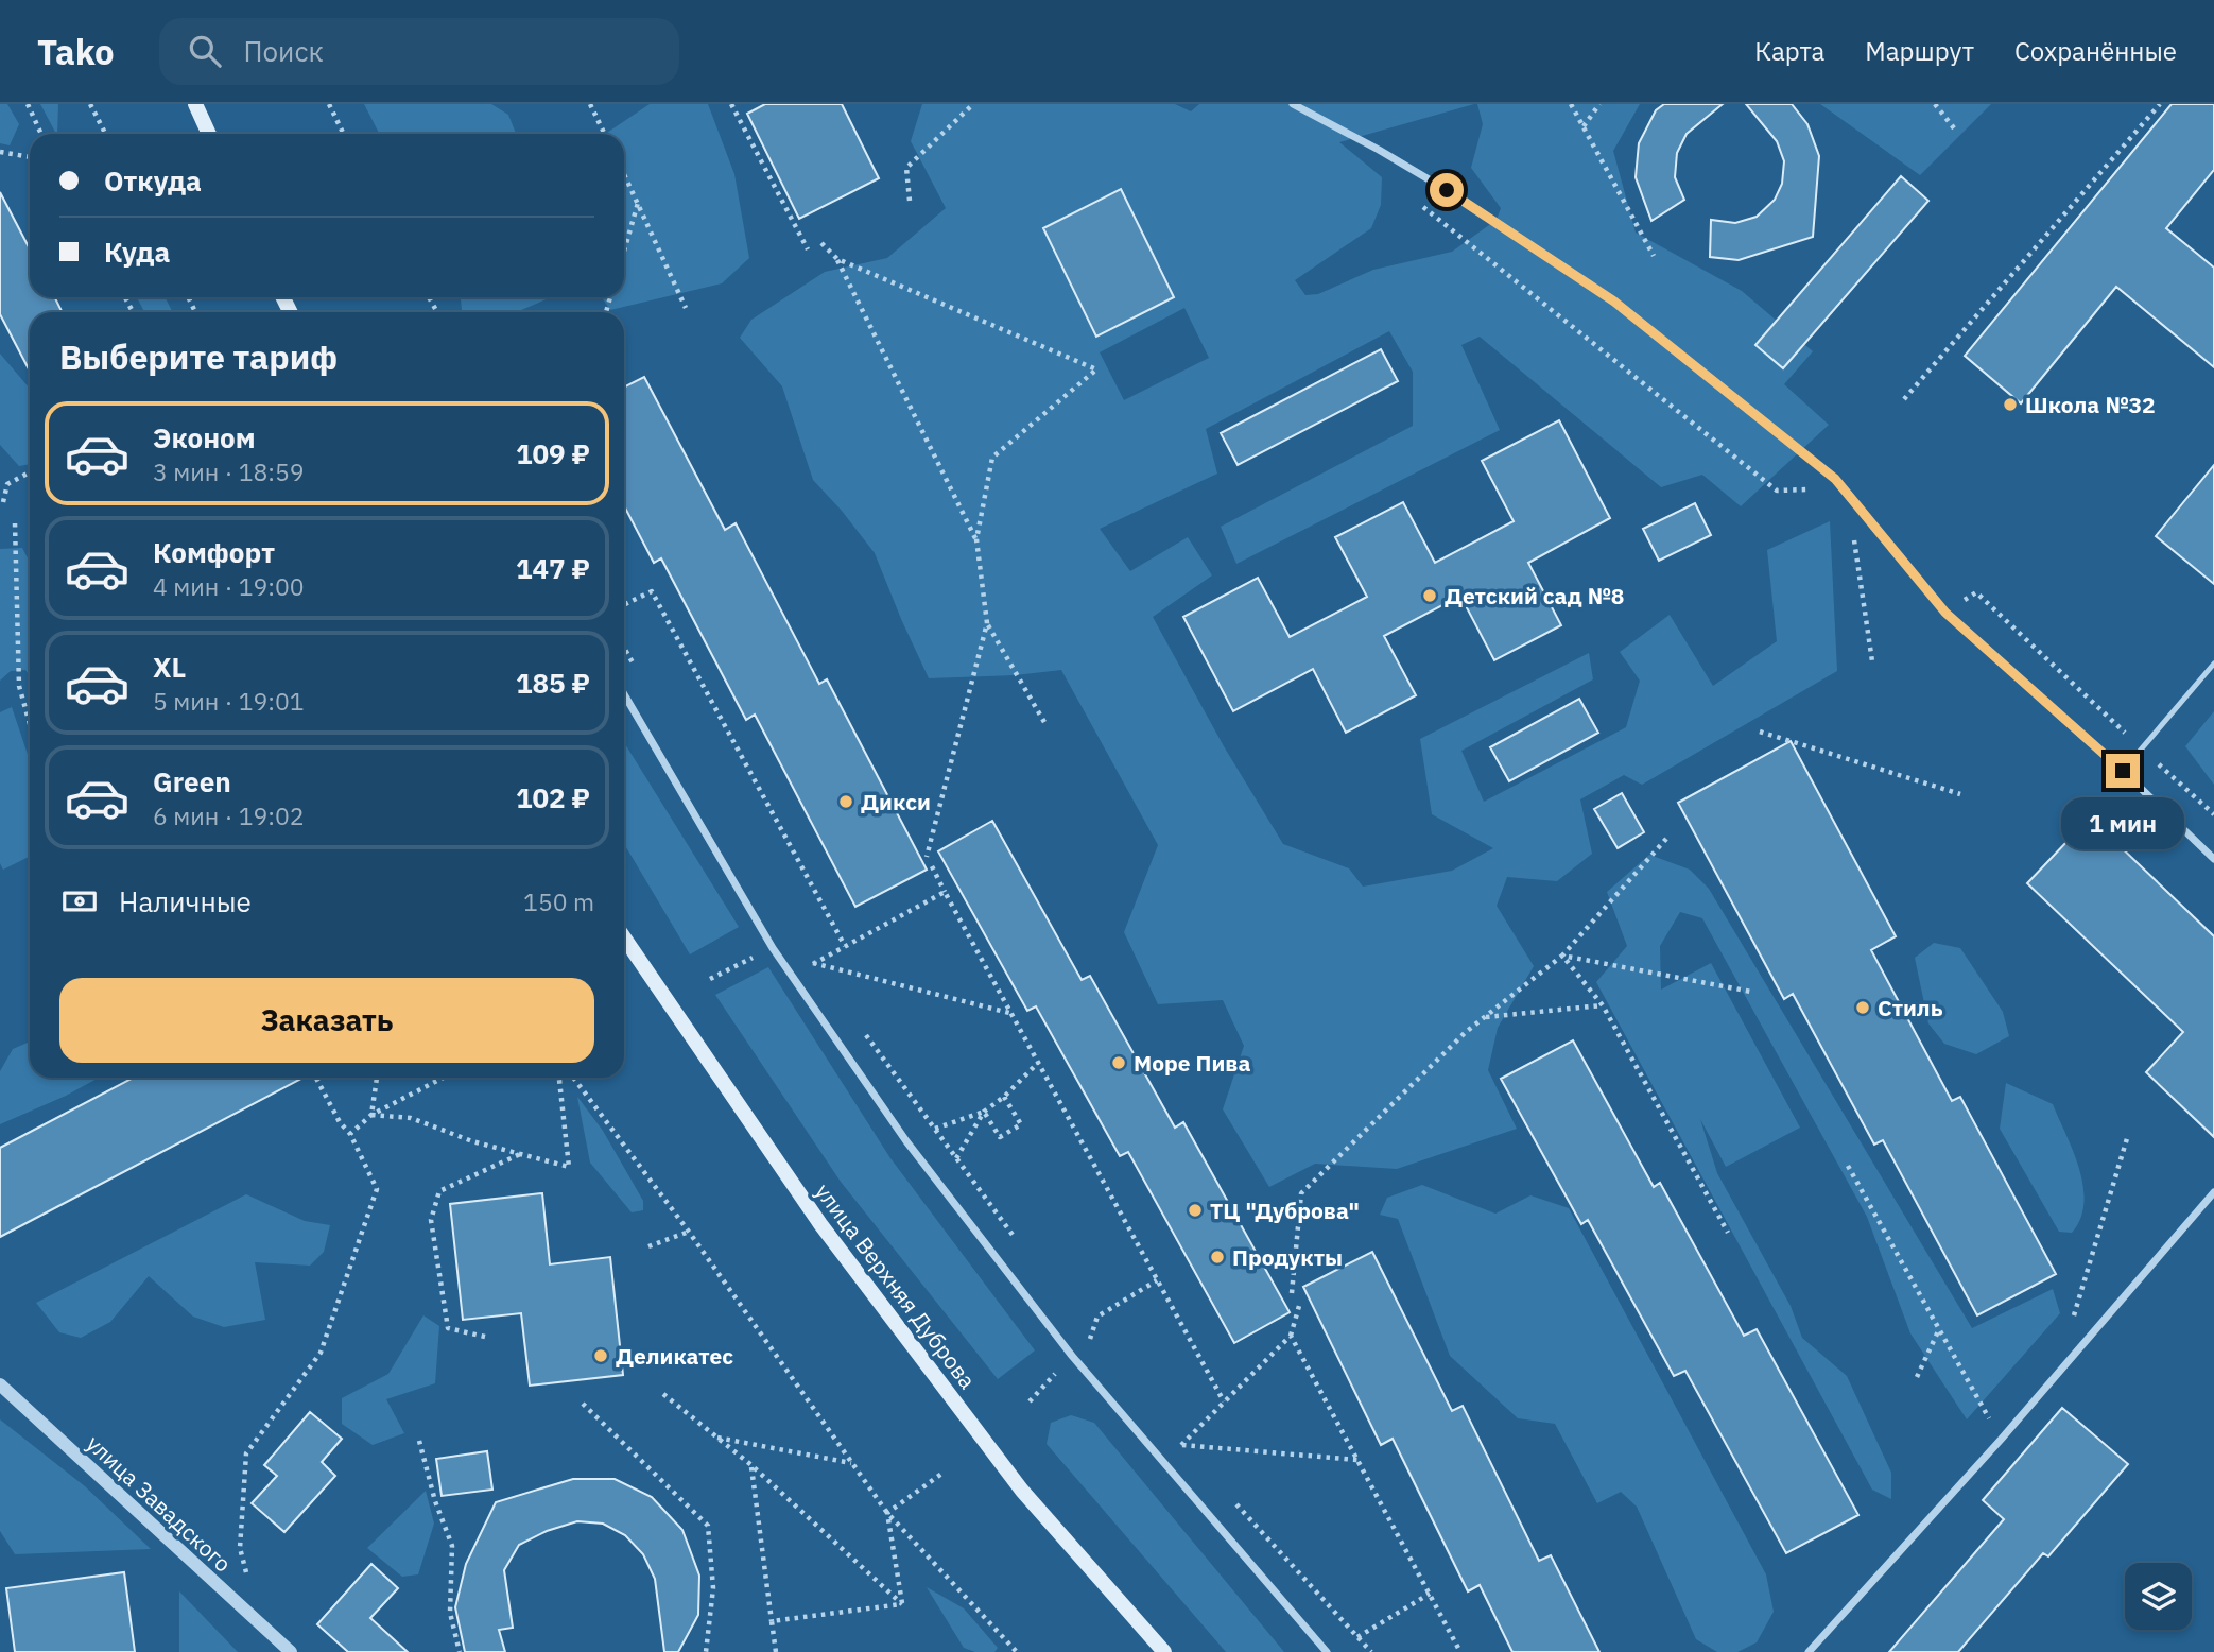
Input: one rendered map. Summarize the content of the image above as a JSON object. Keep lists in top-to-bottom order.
{
  "streets": {
    "main road": ["улица Верхняя Дуброва"],
    "street": ["улица Завадского"]
  },
  "places": [
    "Школа №32",
    "Детский сад №8",
    "Дикси",
    "Стиль",
    "Море Пива",
    "ТЦ \"Дуброва\"",
    "Продукты",
    "Деликатес"
  ],
  "page": {
    "header": "Tako",
    "search": "Поиск",
    "nav": ["Карта", "Маршрут", "Сохранённые"],
    "banner": ["Откуда", "Куда"],
    "heading": "Выберите тариф",
    "list": [
      {
        "name": "Эконом",
        "note": "3 мин · 18:59",
        "value": "109 ₽"
      },
      {
        "name": "Комфорт",
        "note": "4 мин · 19:00",
        "value": "147 ₽"
      },
      {
        "name": "XL",
        "note": "5 мин · 19:01",
        "value": "185 ₽"
      },
      {
        "name": "Green",
        "note": "6 мин · 19:02",
        "value": "102 ₽"
      }
    ],
    "bubble": "1 мин",
    "pay": ["Наличные", "150 m"],
    "buttons": "Заказать"
  }
}
